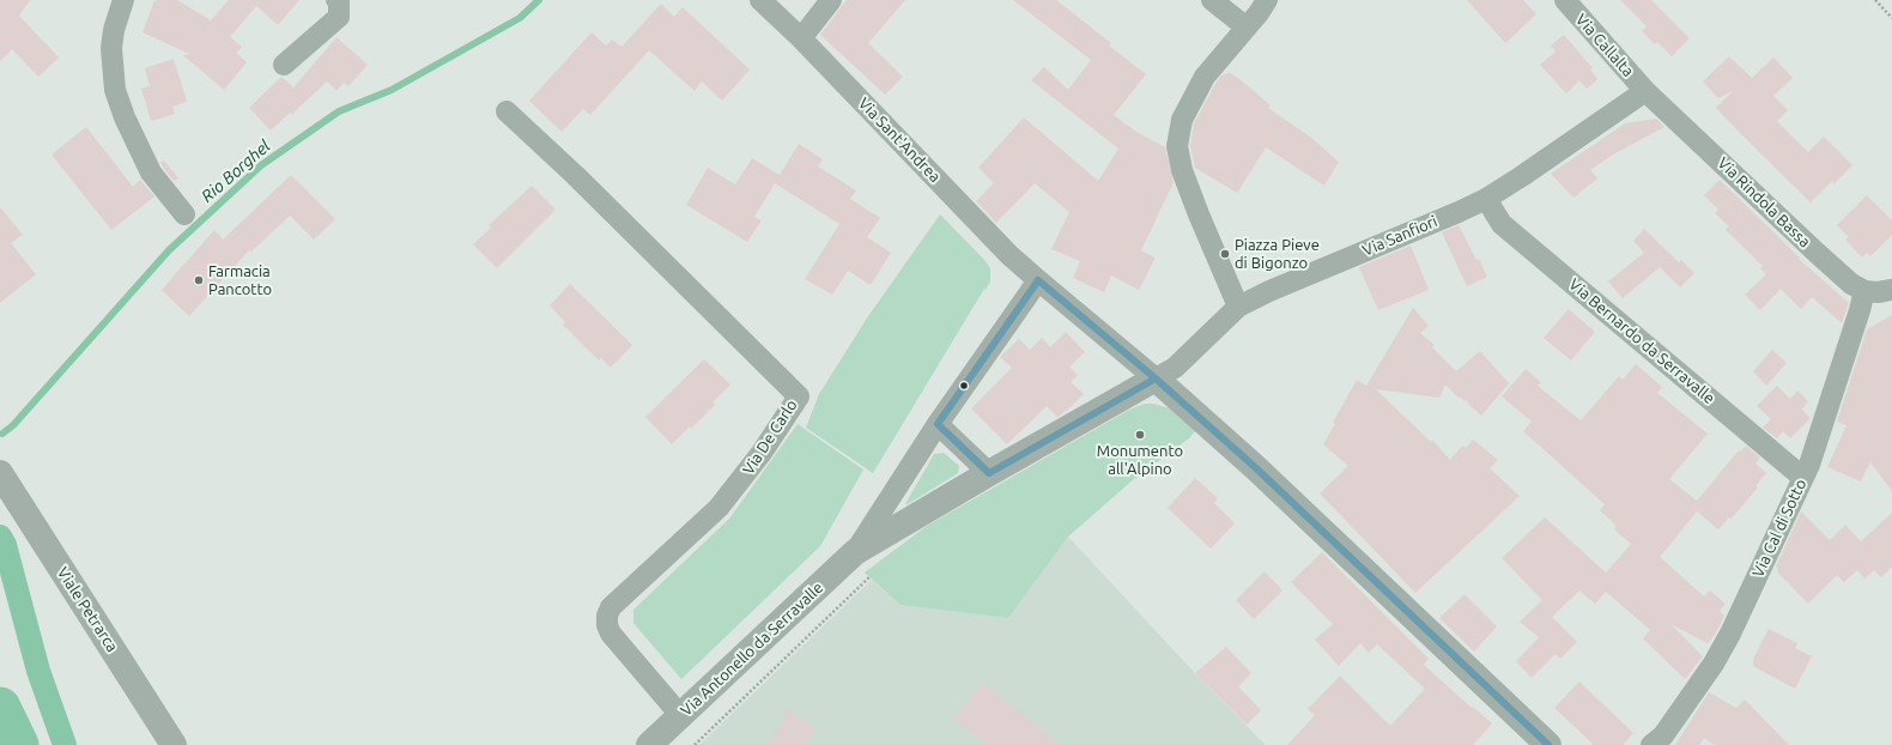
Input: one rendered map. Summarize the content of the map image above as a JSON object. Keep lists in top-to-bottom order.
{
  "streets": {
    "street": [
      "Via Callalta",
      "Via Sant'Andrea",
      "Via Rindola Bassa",
      "Via Sanfiori",
      "Via Bernardo da Serravalle",
      "Via De Carlo",
      "Via Cal di Sotto",
      "Viale Petrarca",
      "Via Antonello da Serravalle"
    ]
  },
  "crossings": [
    ["Via Callalta", "Via Rindola Bassa"],
    ["Via Callalta", "Via Sanfiori"],
    ["Via Sant'Andrea", "Via Sanfiori"],
    ["Via Sant'Andrea", "Via Antonello da Serravalle"],
    ["Via Rindola Bassa", "Via Sanfiori"],
    ["Via Rindola Bassa", "Via Cal di Sotto"],
    ["Via Sanfiori", "Via Bernardo da Serravalle"],
    ["Via Sanfiori", "Via Antonello da Serravalle"],
    ["Via Bernardo da Serravalle", "Via Cal di Sotto"],
    ["Via De Carlo", "Via Antonello da Serravalle"]
  ],
  "water": ["Rio Borghel"],
  "places": ["Piazza Pieve di Bigonzo", "Farmacia Pancotto", "Monumento all'Alpino"]
}
